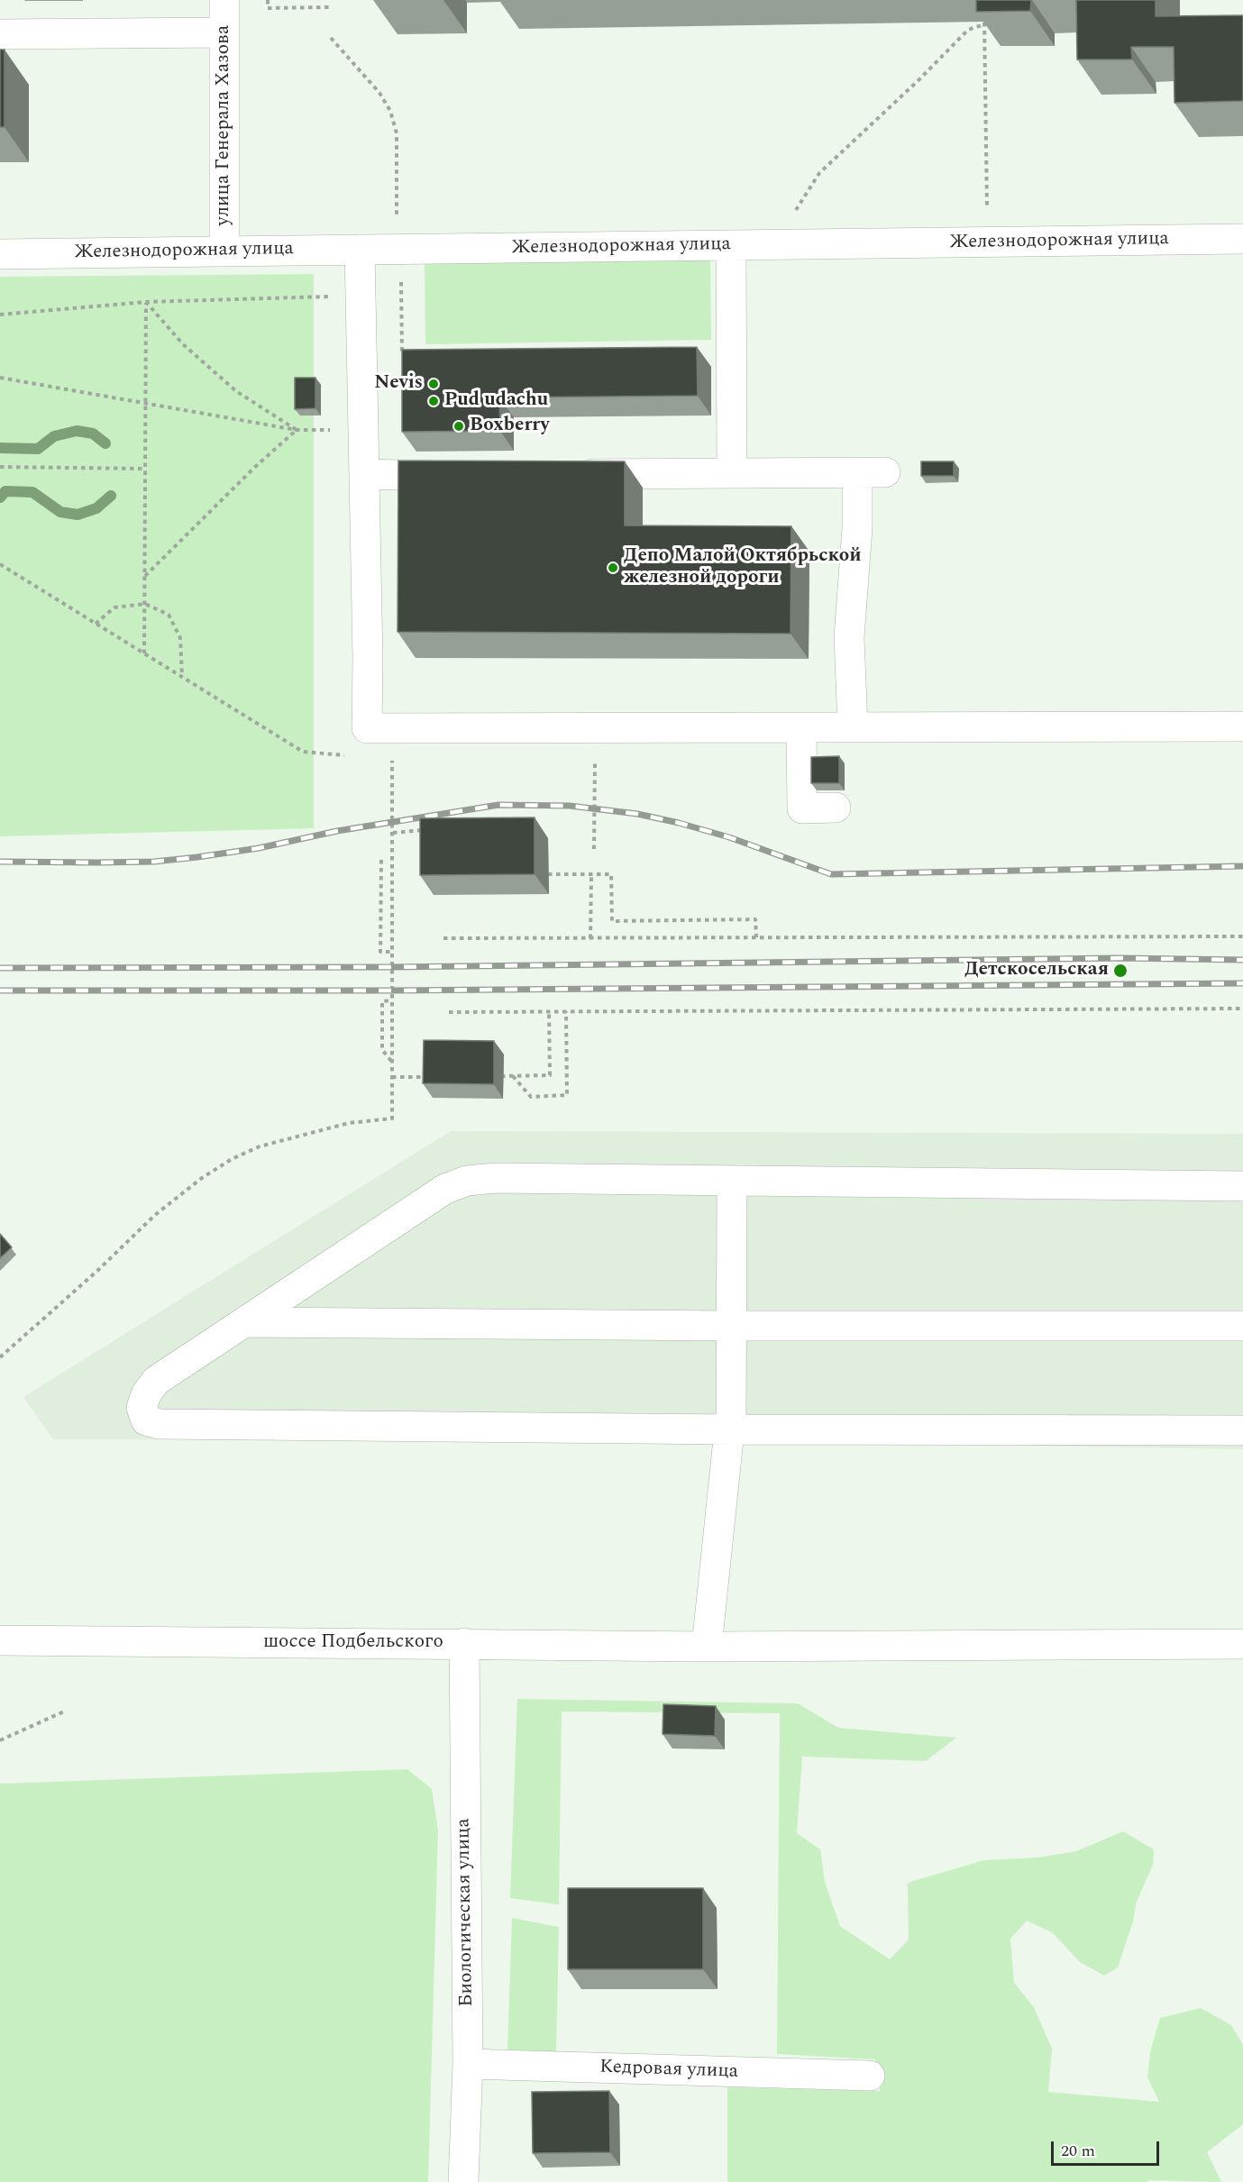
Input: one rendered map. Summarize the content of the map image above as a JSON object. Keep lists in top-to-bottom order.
{
  "streets": {
    "street": [
      "улица Генерала Хазова",
      "Железнодорожная улица",
      "шоссе Подбельского",
      "Биологическая улица",
      "Кедровая улица"
    ]
  },
  "crossings": [
    ["улица Генерала Хазова", "Железнодорожная улица"],
    ["шоссе Подбельского", "Биологическая улица"],
    ["Биологическая улица", "Кедровая улица"]
  ],
  "places": [
    "Nevis",
    "Pud udachu",
    "Boxberry",
    "Депо Малой Октябрьской железной дороги",
    "Детскосельская"
  ],
  "scale_bar": "20 m"
}
